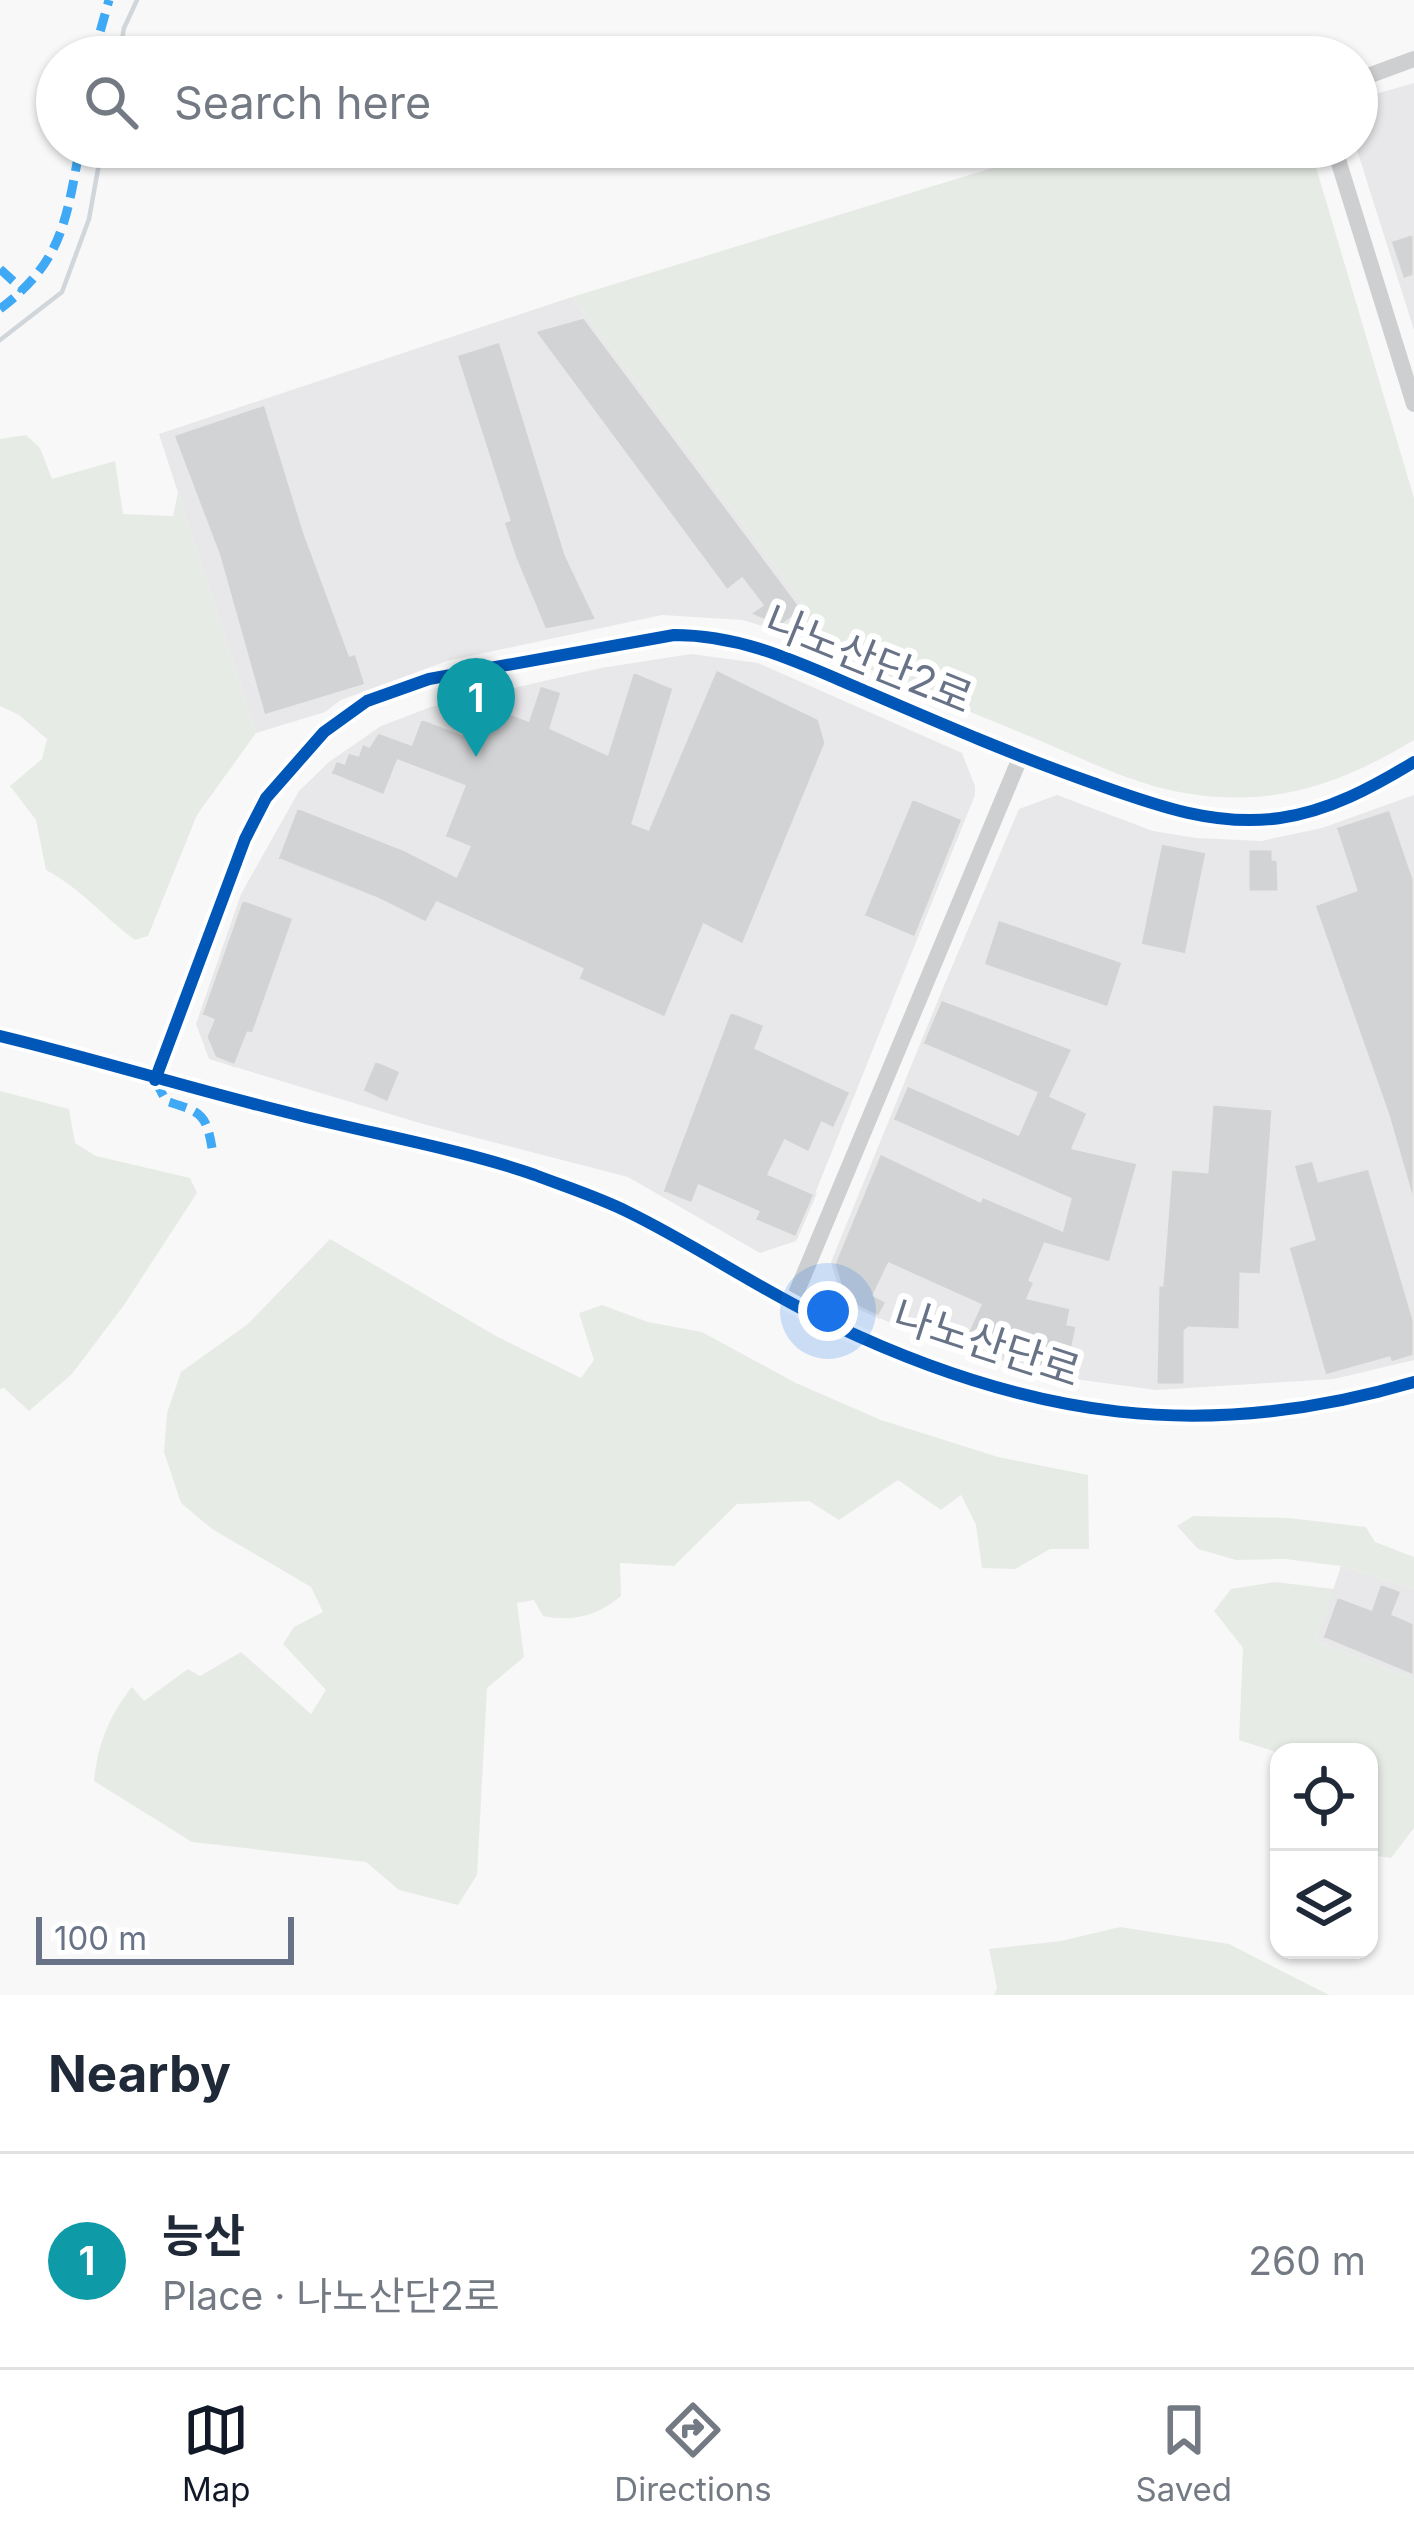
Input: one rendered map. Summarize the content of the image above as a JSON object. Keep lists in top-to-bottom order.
{
  "streets": {
    "street": ["나노산단2로", "나노산단로"]
  },
  "crossings": [
    ["나노산단2로", "나노산단로"]
  ],
  "scale_bar": "100 m",
  "page": {
    "search": "Search here",
    "pins": "1",
    "scale": "100 m",
    "heading": "Nearby",
    "list": [
      {
        "mark": "1",
        "name": "능산",
        "note": "Place · 나노산단2로",
        "value": "260 m"
      }
    ],
    "nav": ["Map", "Directions", "Saved"]
  }
}
